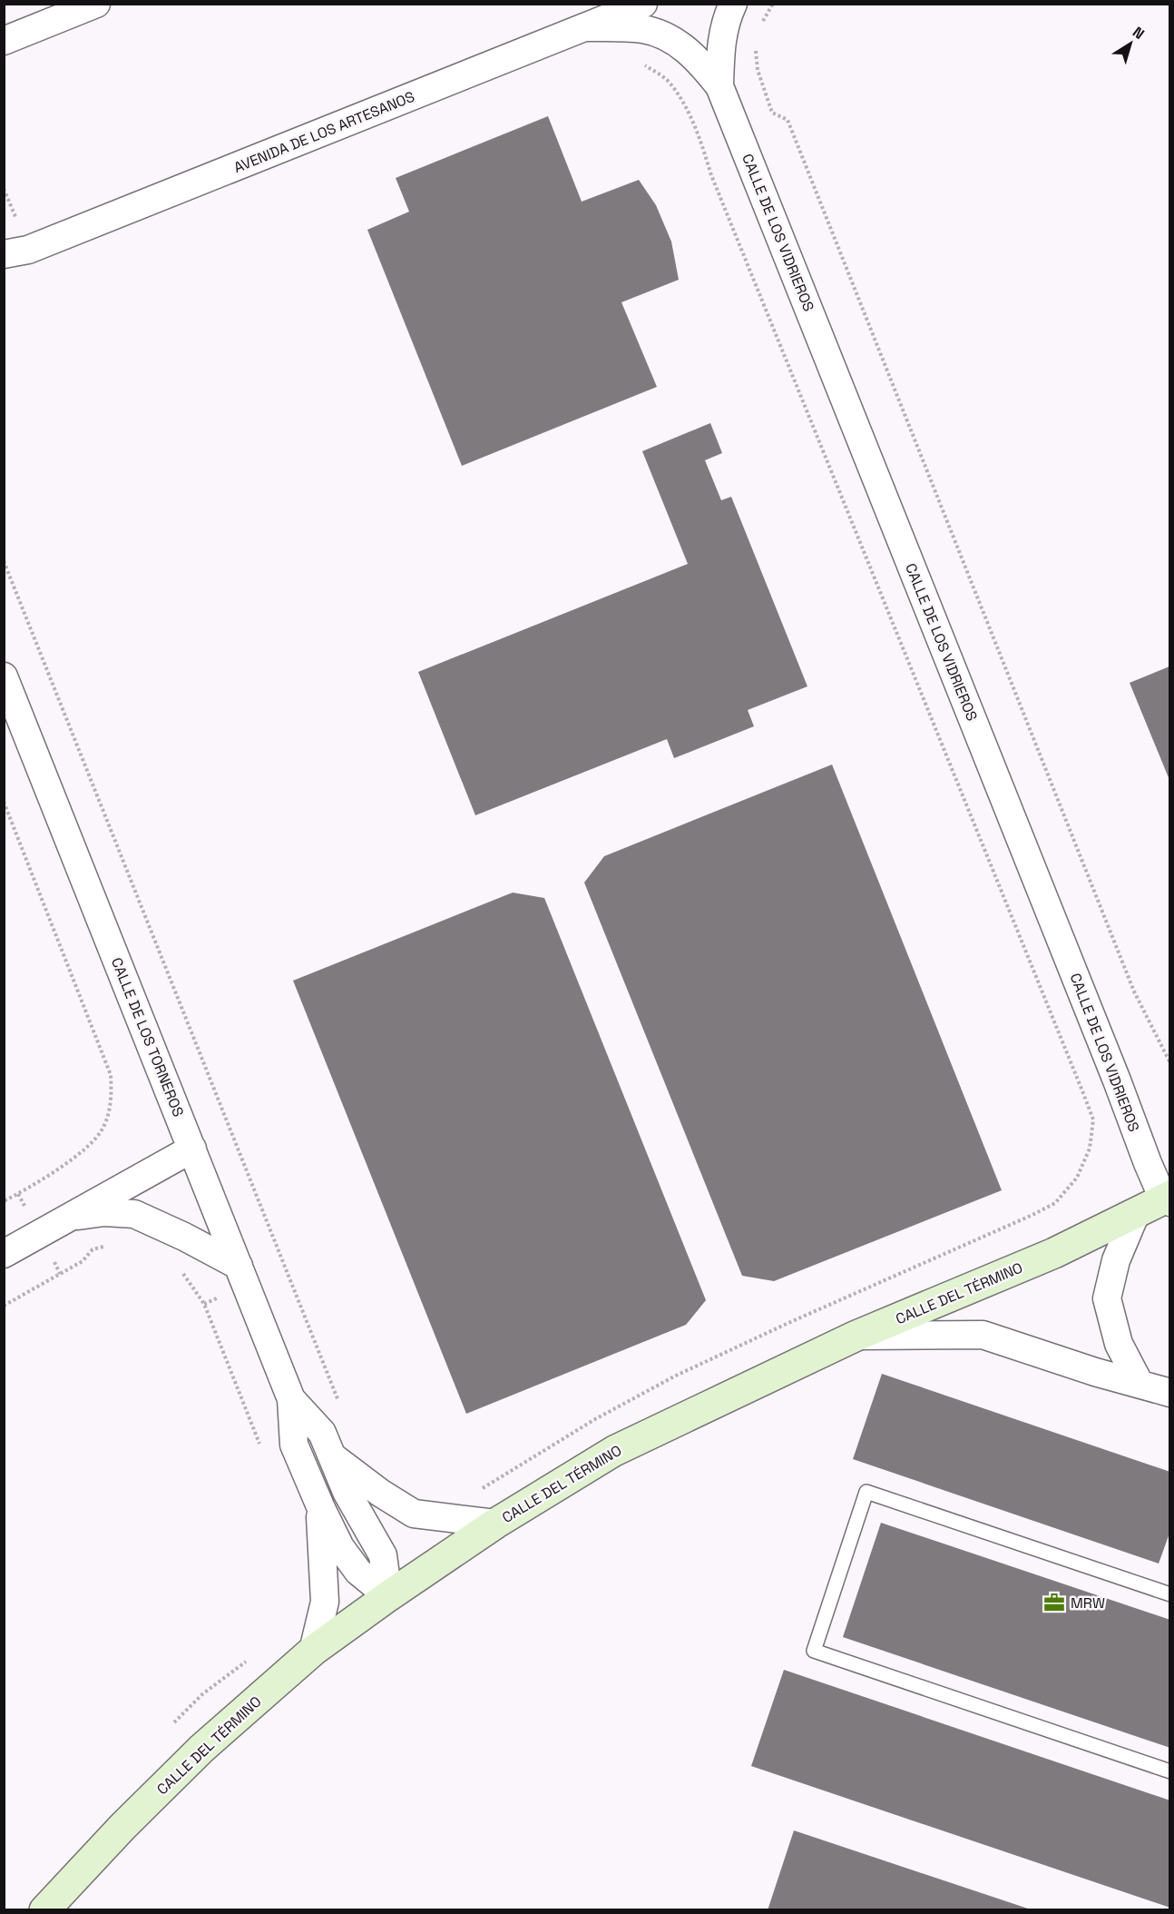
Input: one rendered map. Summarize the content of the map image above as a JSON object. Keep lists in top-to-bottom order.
{
  "streets": {
    "street": [
      "AVENIDA DE LOS ARTESANOS",
      "CALLE DE LOS VIDRIEROS",
      "CALLE DE LOS TORNEROS",
      "CALLE DEL TÉRMINO"
    ]
  },
  "crossings": [
    ["AVENIDA DE LOS ARTESANOS", "CALLE DE LOS VIDRIEROS"],
    ["CALLE DE LOS VIDRIEROS", "CALLE DEL TÉRMINO"],
    ["CALLE DE LOS TORNEROS", "CALLE DEL TÉRMINO"]
  ],
  "places": {
    "office": ["MRW"]
  },
  "north": "top right"
}
